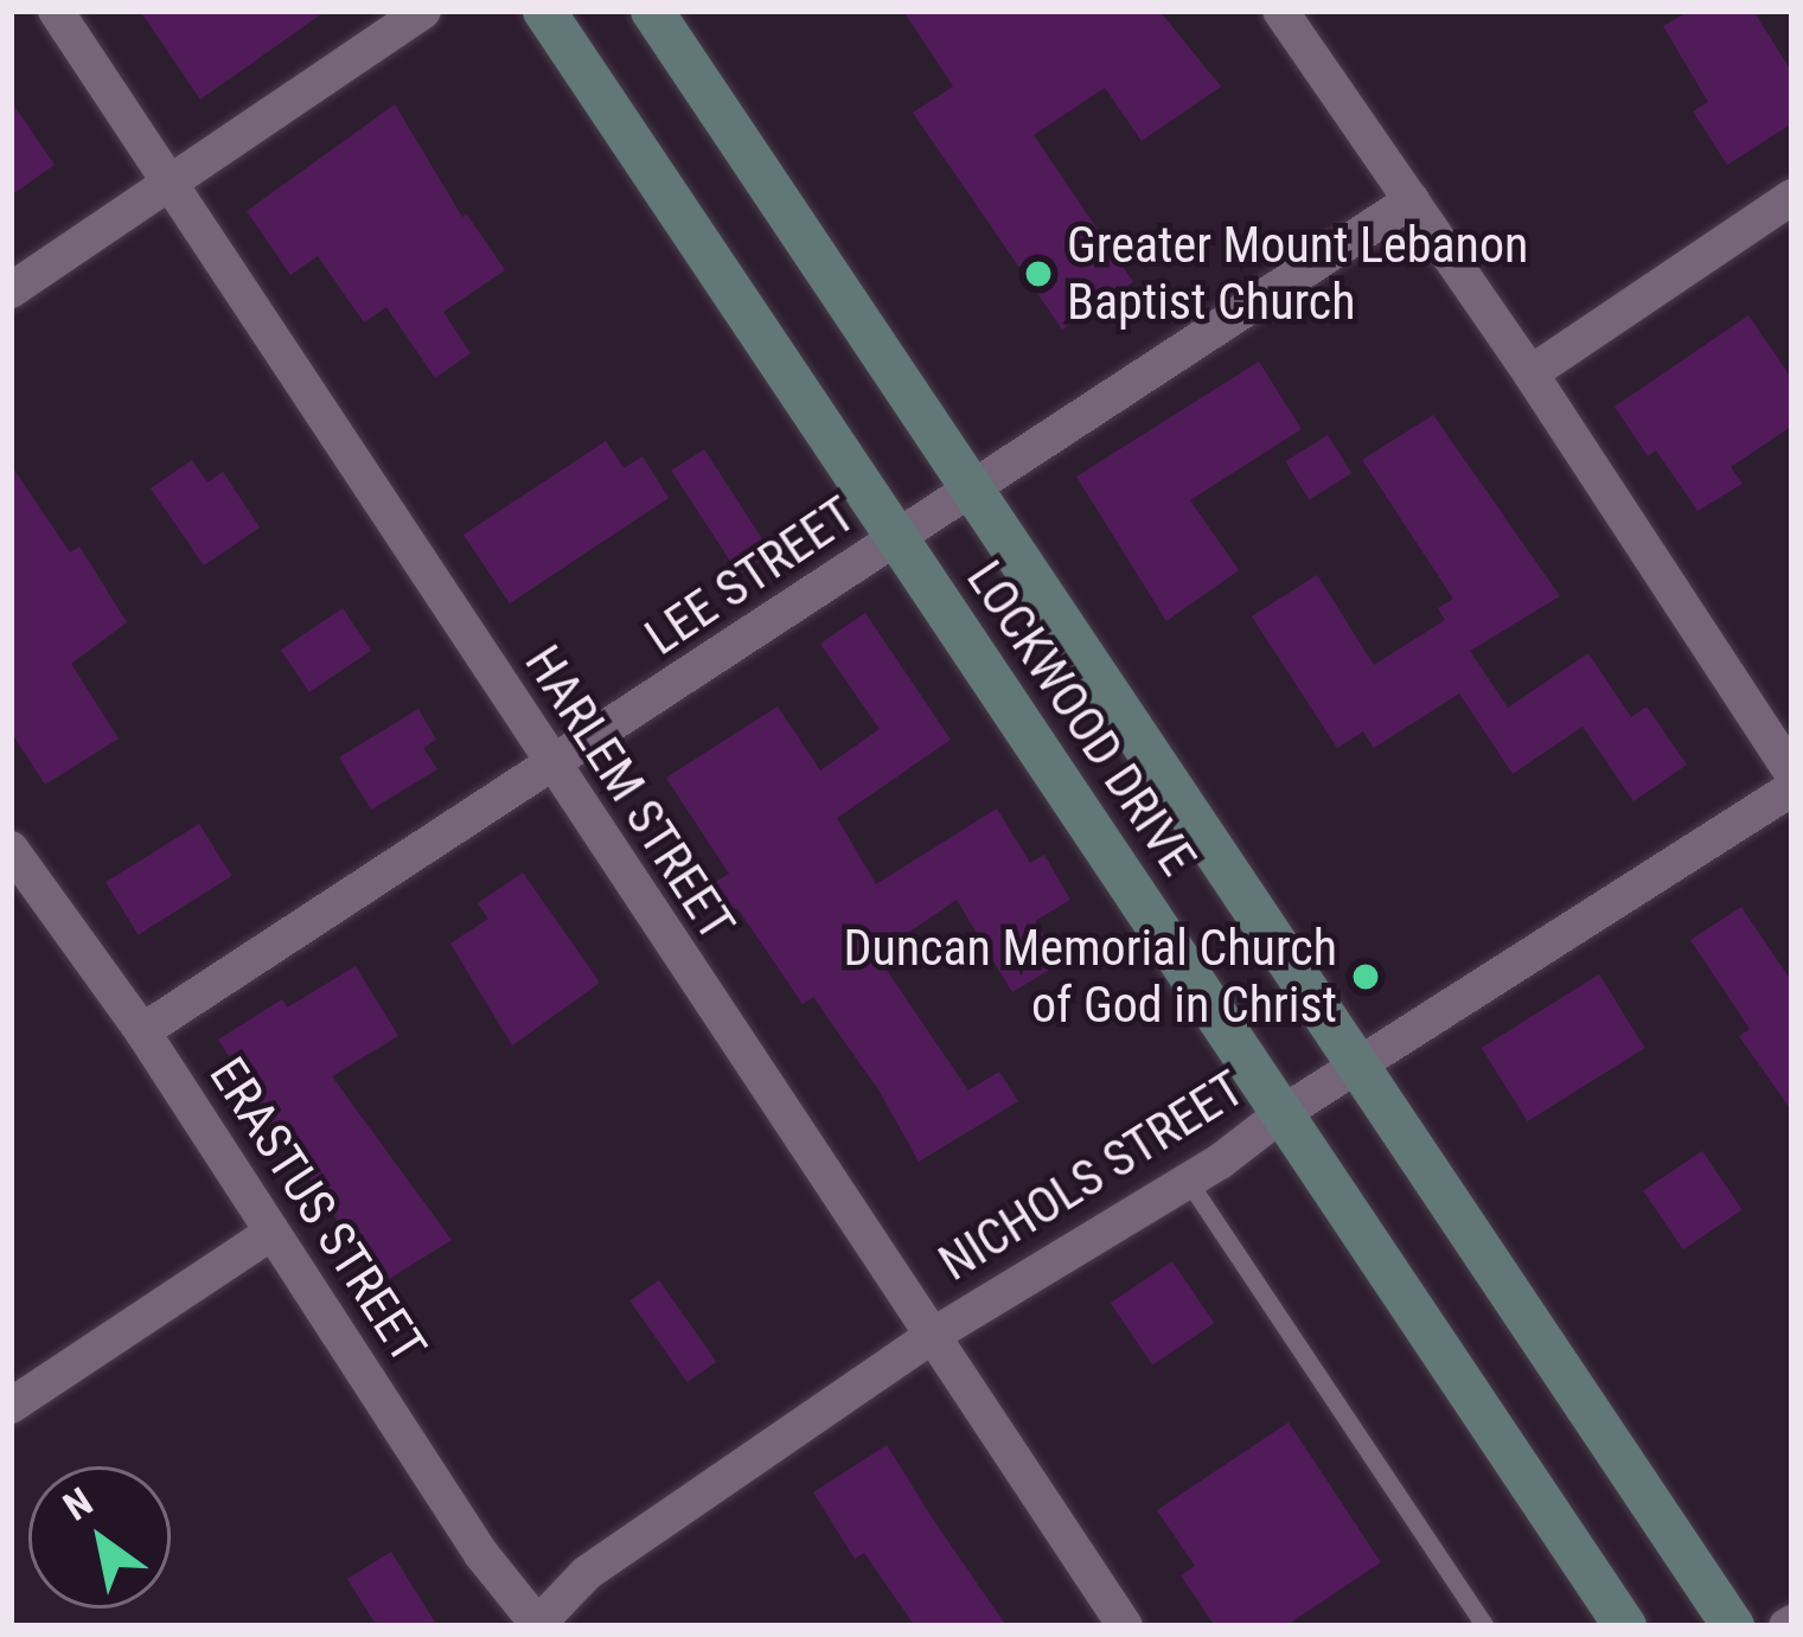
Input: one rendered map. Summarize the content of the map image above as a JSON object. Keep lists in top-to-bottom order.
{
  "streets": {
    "main road": ["LOCKWOOD DRIVE"],
    "street": [
      "LEE STREET",
      "HARLEM STREET",
      "NICHOLS STREET",
      "ERASTUS STREET"
    ]
  },
  "crossings": [
    ["LEE STREET", "LOCKWOOD DRIVE"],
    ["LEE STREET", "HARLEM STREET"],
    ["LEE STREET", "ERASTUS STREET"],
    ["LOCKWOOD DRIVE", "NICHOLS STREET"],
    ["HARLEM STREET", "NICHOLS STREET"],
    ["NICHOLS STREET", "ERASTUS STREET"]
  ],
  "places": ["Greater Mount Lebanon Baptist Church", "Duncan Memorial Church of God in Christ"],
  "north": "top left"
}
